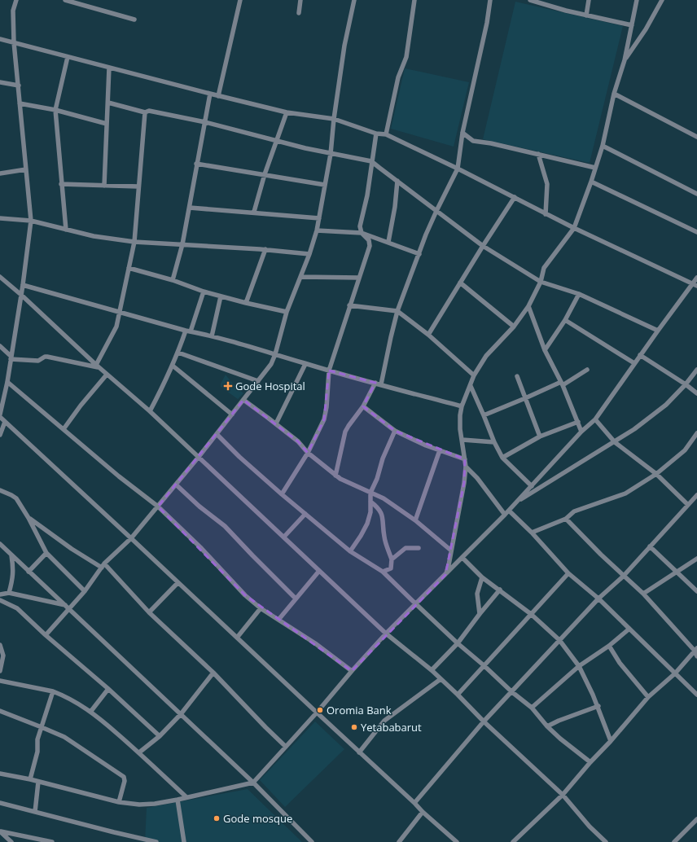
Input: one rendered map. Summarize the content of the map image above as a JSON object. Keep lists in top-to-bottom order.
{
  "places": {
    "health": ["Gode Hospital"],
    "other": ["Oromia Bank", "Yetababarut", "Gode mosque"]
  }
}
